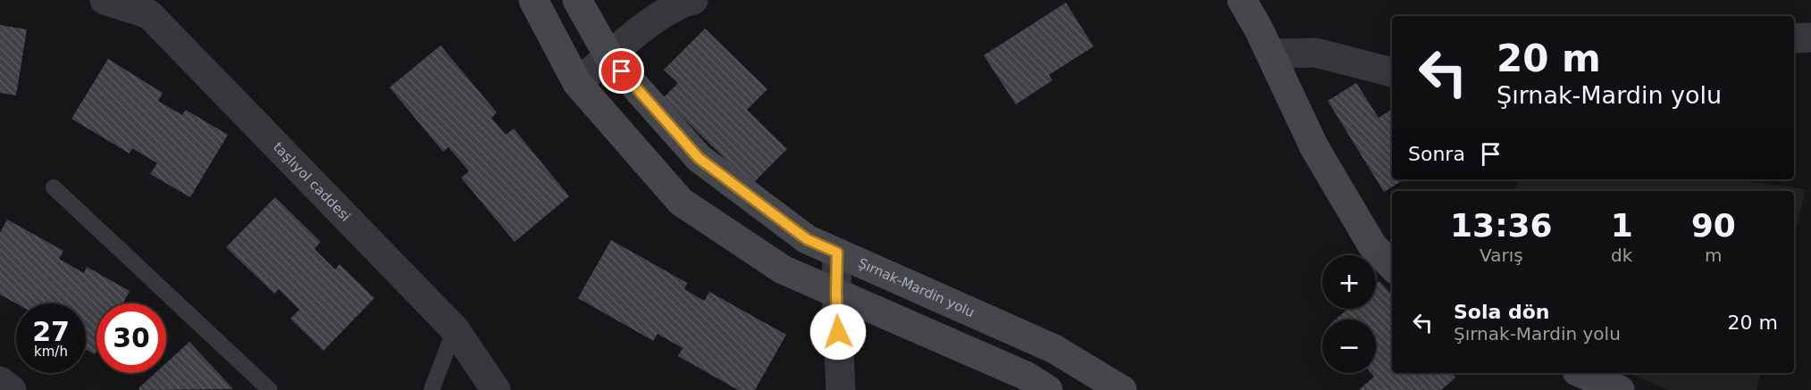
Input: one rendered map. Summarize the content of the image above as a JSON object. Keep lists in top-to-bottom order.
{
  "streets": {
    "street": ["taşlıyol caddesi", "Şırnak-Mardin yolu"]
  },
  "page": {
    "turn": ["20 m", "Şırnak-Mardin yolu"],
    "then": "Sonra",
    "eta": [
      "13:36",
      "Varış",
      "1",
      "dk",
      "90",
      "m"
    ],
    "map_buttons": ["+", "−"],
    "list": [
      {
        "name": "Sola dön",
        "note": "Şırnak-Mardin yolu",
        "value": "20 m"
      }
    ],
    "speed": "27 km/h",
    "limit": "30"
  }
}
